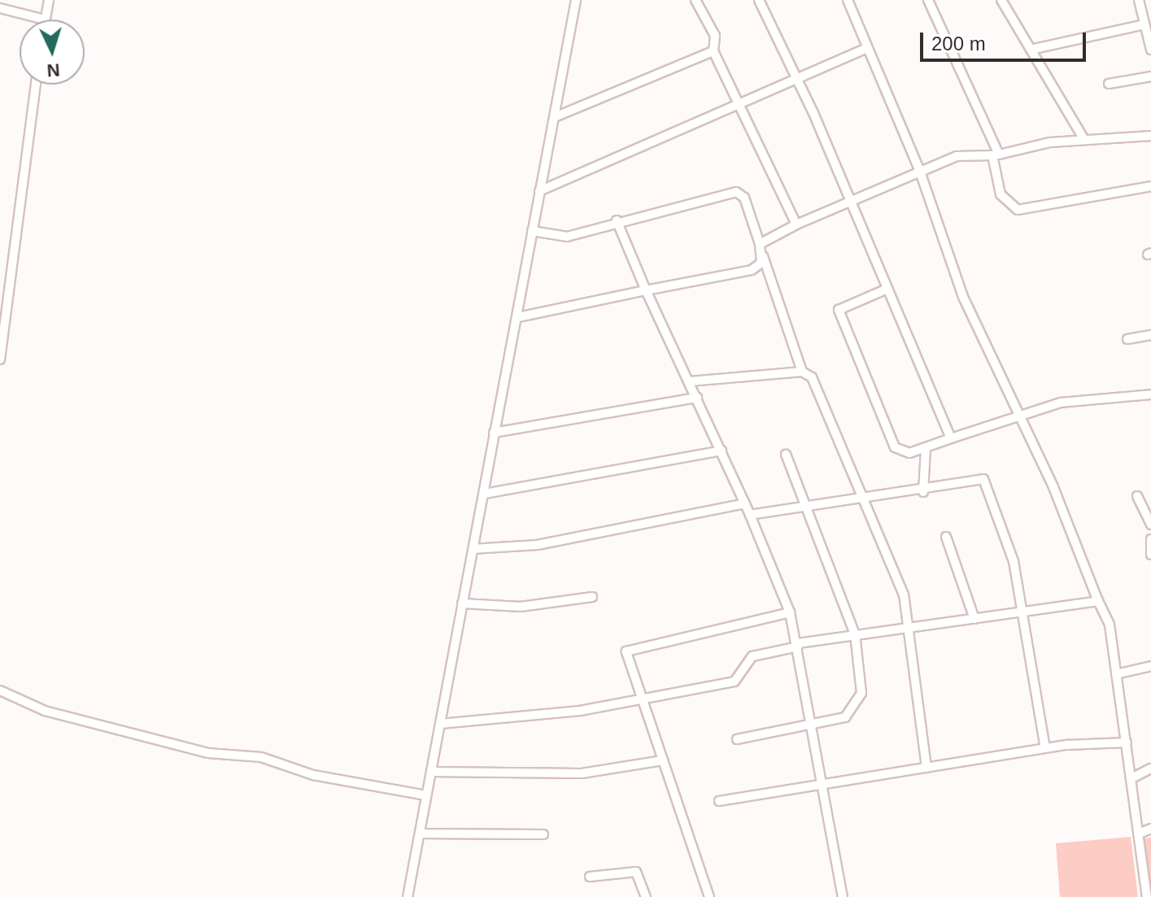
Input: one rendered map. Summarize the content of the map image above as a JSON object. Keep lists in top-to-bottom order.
{
  "scale_bar": "200 m",
  "north": "bottom"
}
